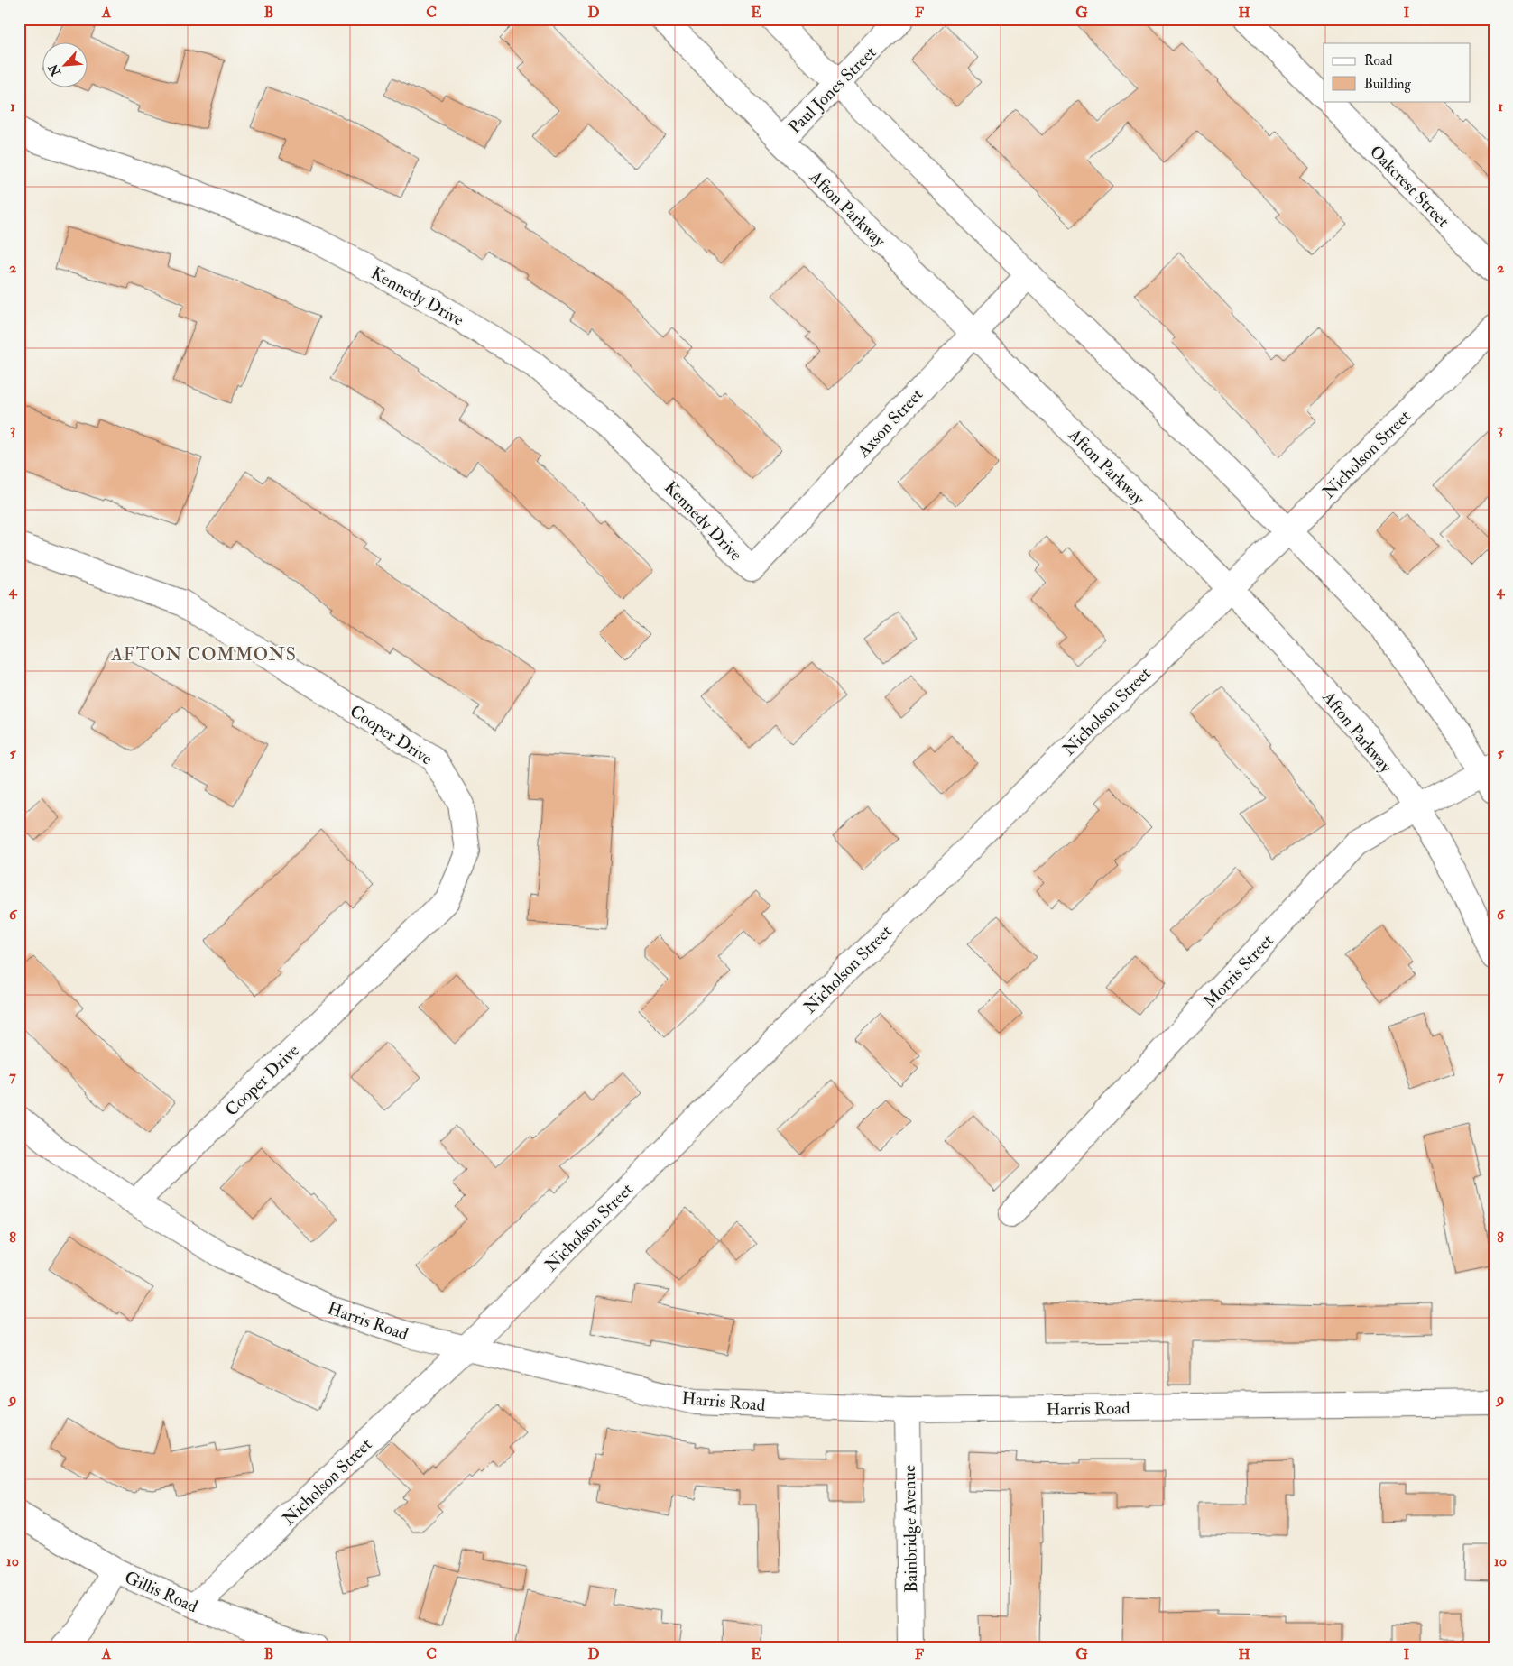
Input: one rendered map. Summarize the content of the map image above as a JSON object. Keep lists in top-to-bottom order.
{
  "streets": {
    "street": [
      "Paul Jones Street",
      "Oakcrest Street",
      "Afton Parkway",
      "Kennedy Drive",
      "Axson Street",
      "Nicholson Street",
      "Cooper Drive",
      "Morris Street",
      "Harris Road",
      "Bainbridge Avenue",
      "Gillis Road"
    ]
  },
  "crossings": [
    ["Paul Jones Street", "Afton Parkway"],
    ["Afton Parkway", "Axson Street"],
    ["Afton Parkway", "Nicholson Street"],
    ["Afton Parkway", "Morris Street"],
    ["Kennedy Drive", "Axson Street"],
    ["Nicholson Street", "Harris Road"],
    ["Nicholson Street", "Gillis Road"],
    ["Cooper Drive", "Harris Road"],
    ["Harris Road", "Bainbridge Avenue"]
  ],
  "districts": ["AFTON COMMONS"],
  "legend": ["Road", "Building"],
  "north": "bottom left",
  "grid": {
    "columns": [
      "A",
      "B",
      "C",
      "D",
      "E",
      "F",
      "G",
      "H",
      "I"
    ],
    "rows": [
      "1",
      "2",
      "3",
      "4",
      "5",
      "6",
      "7",
      "8",
      "9",
      "10"
    ]
  }
}
